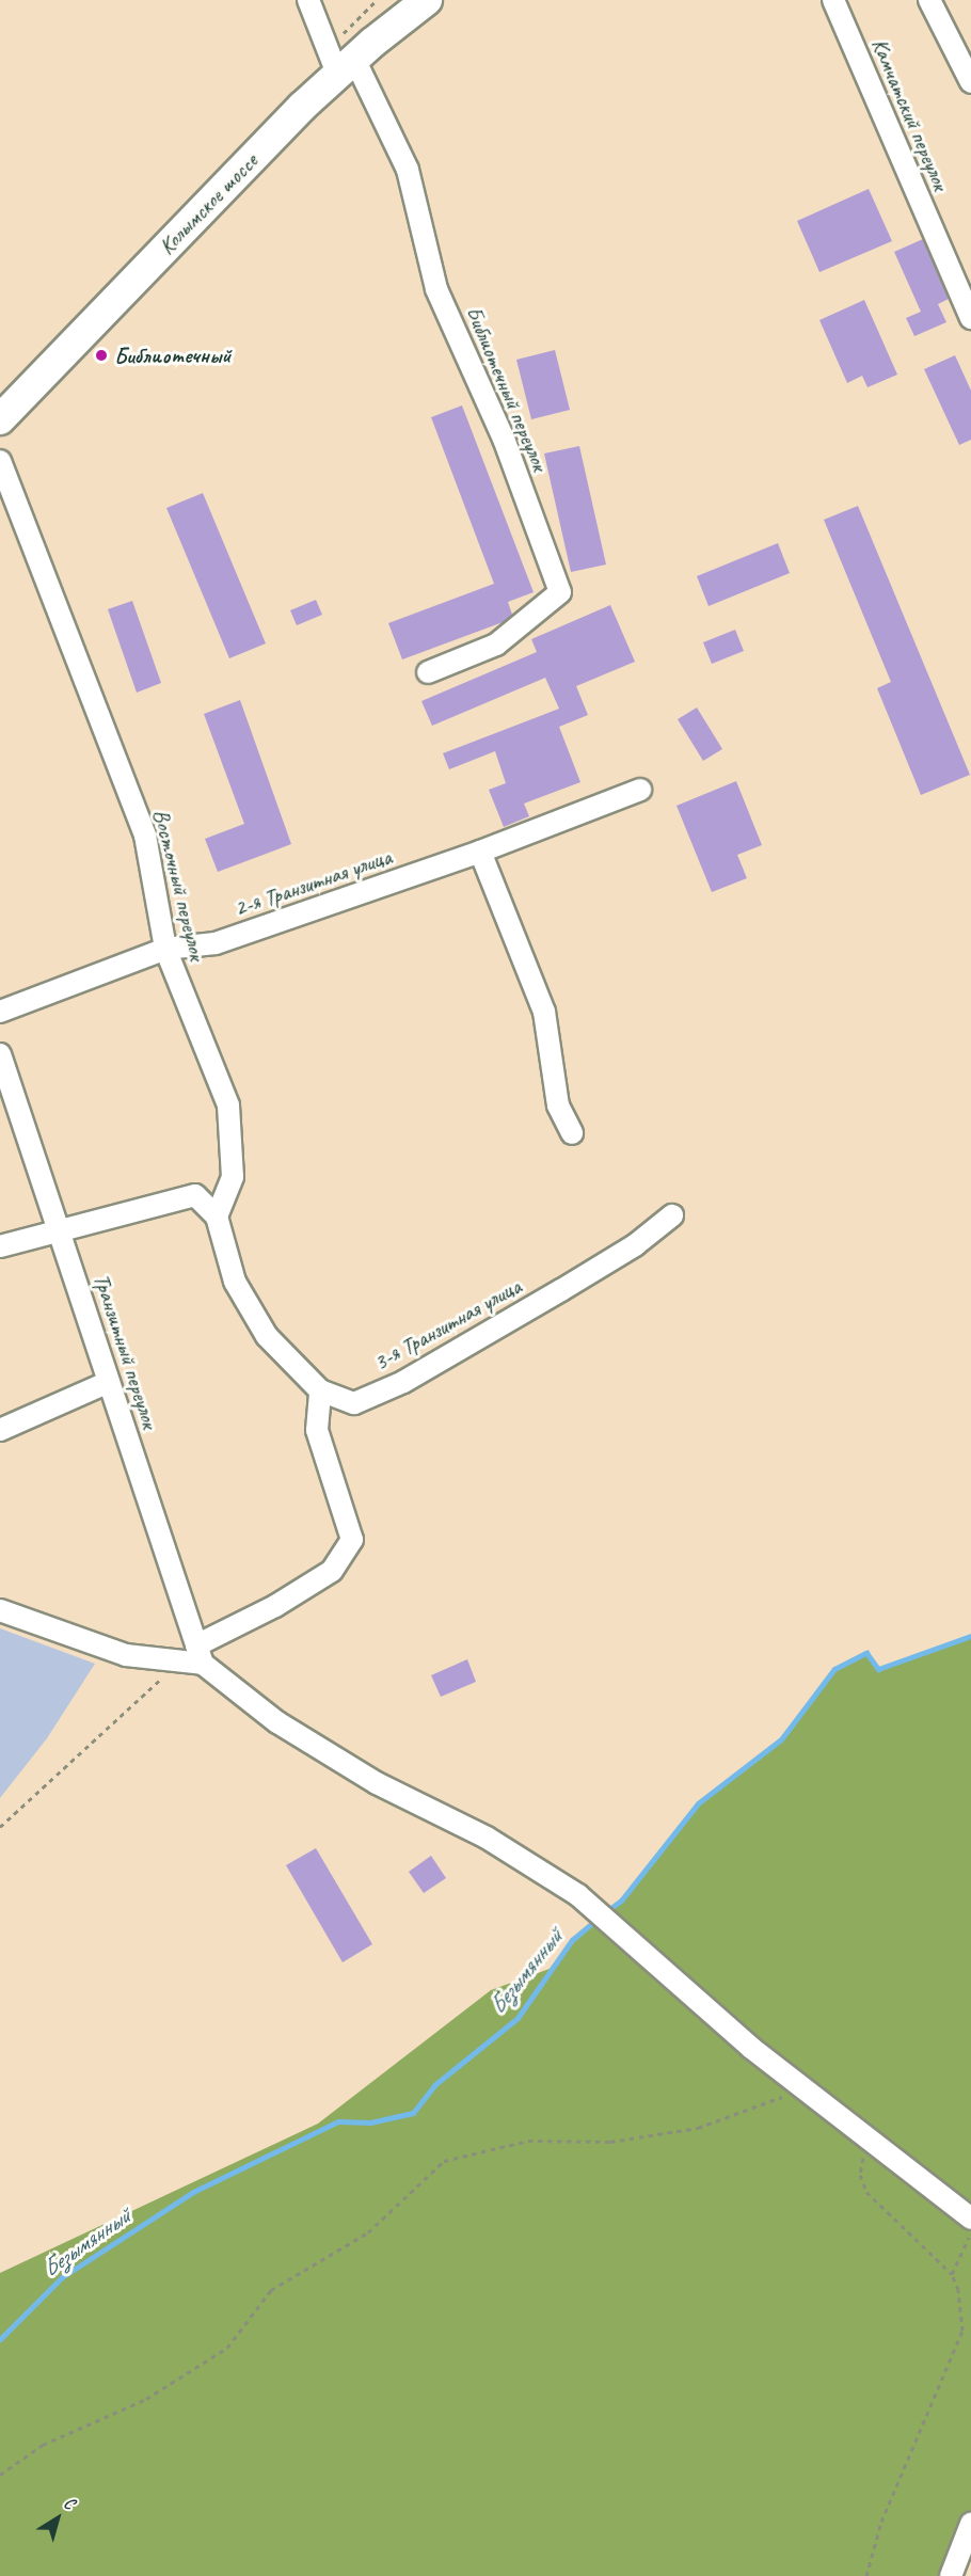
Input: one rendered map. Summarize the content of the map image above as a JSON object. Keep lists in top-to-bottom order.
{
  "streets": {
    "highway": ["Колымское шоссе"],
    "street": [
      "Камчатский переулок",
      "Библиотечный переулок",
      "2-я Транзитная улица",
      "Восточный переулок",
      "3-я Транзитная улица",
      "Транзитный переулок"
    ]
  },
  "crossings": [
    ["Колымское шоссе", "Библиотечный переулок"],
    ["2-я Транзитная улица", "Восточный переулок"],
    ["Восточный переулок", "3-я Транзитная улица"]
  ],
  "water": ["Безымянный"],
  "places": ["Библиотечный"],
  "north": "top right"
}
